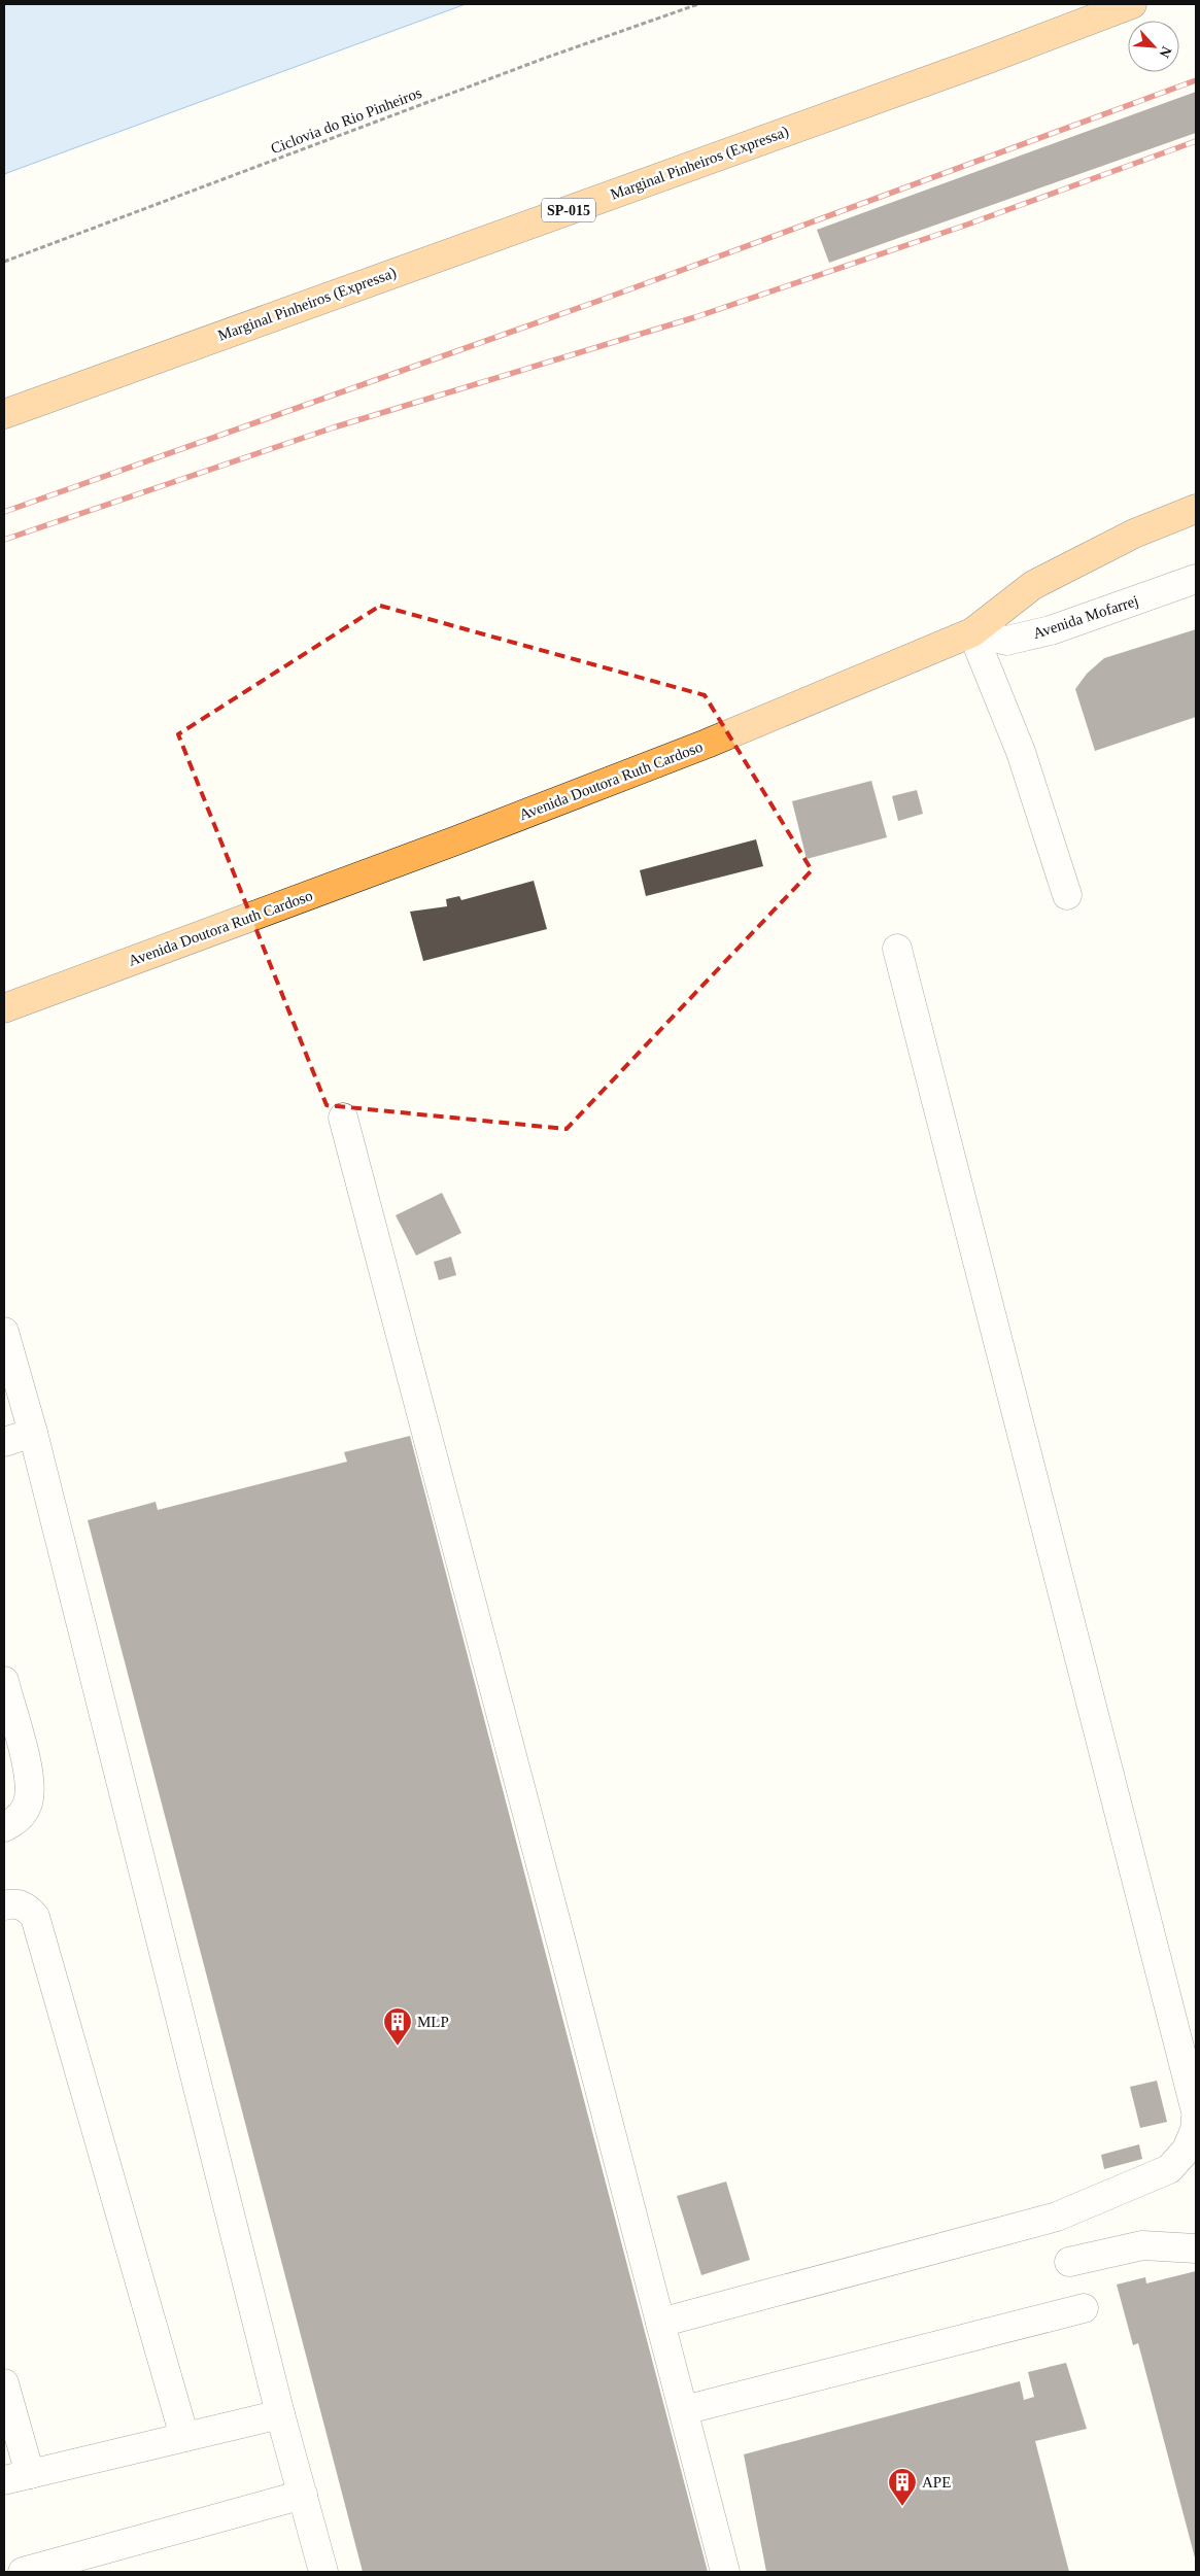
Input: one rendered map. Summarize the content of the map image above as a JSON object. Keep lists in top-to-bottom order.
{
  "streets": {
    "highway": ["Marginal Pinheiros (Expressa)", "SP-015", "Avenida Doutora Ruth Cardoso"],
    "street": ["Avenida Mofarrej"],
    "path": ["Ciclovia do Rio Pinheiros"]
  },
  "crossings": [
    ["Avenida Mofarrej", "Avenida Doutora Ruth Cardoso"]
  ],
  "places": {
    "building": ["MLP", "APE"]
  },
  "north": "bottom right"
}
